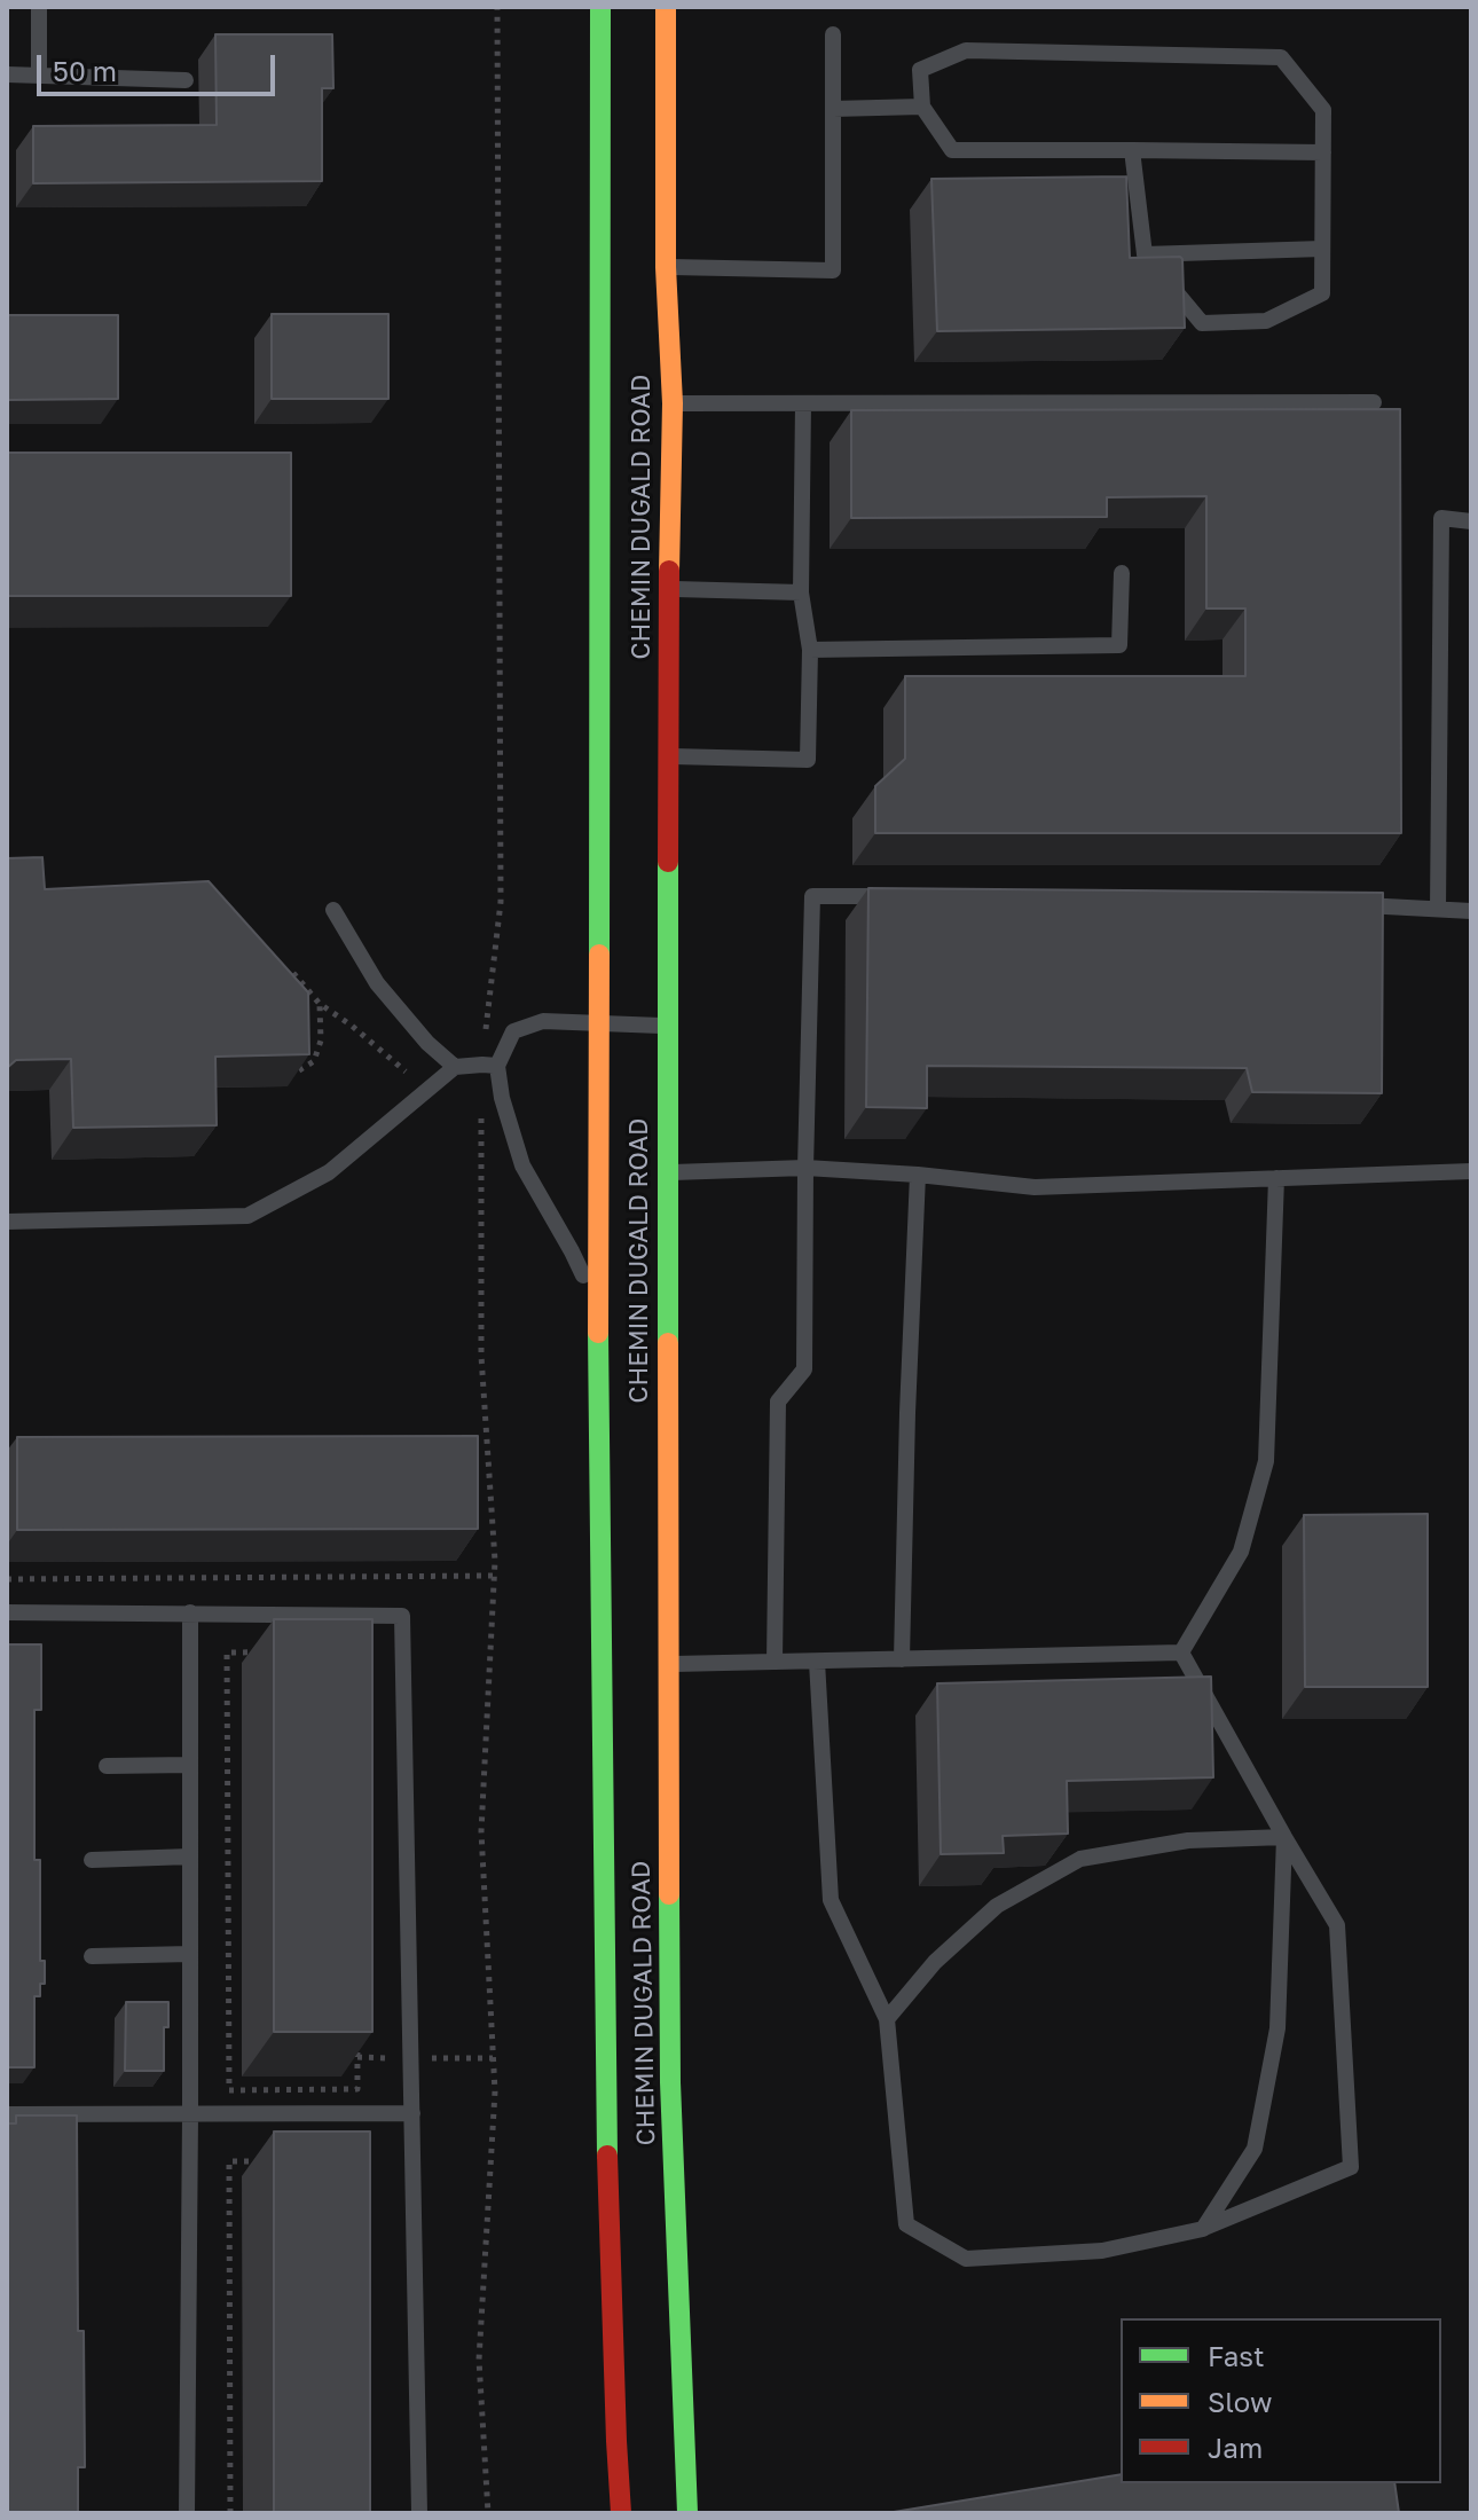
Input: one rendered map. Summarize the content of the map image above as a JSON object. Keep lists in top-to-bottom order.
{
  "streets": {
    "main road": ["CHEMIN DUGALD ROAD"]
  },
  "legend": ["Fast", "Slow", "Jam"],
  "scale_bar": "50 m"
}
